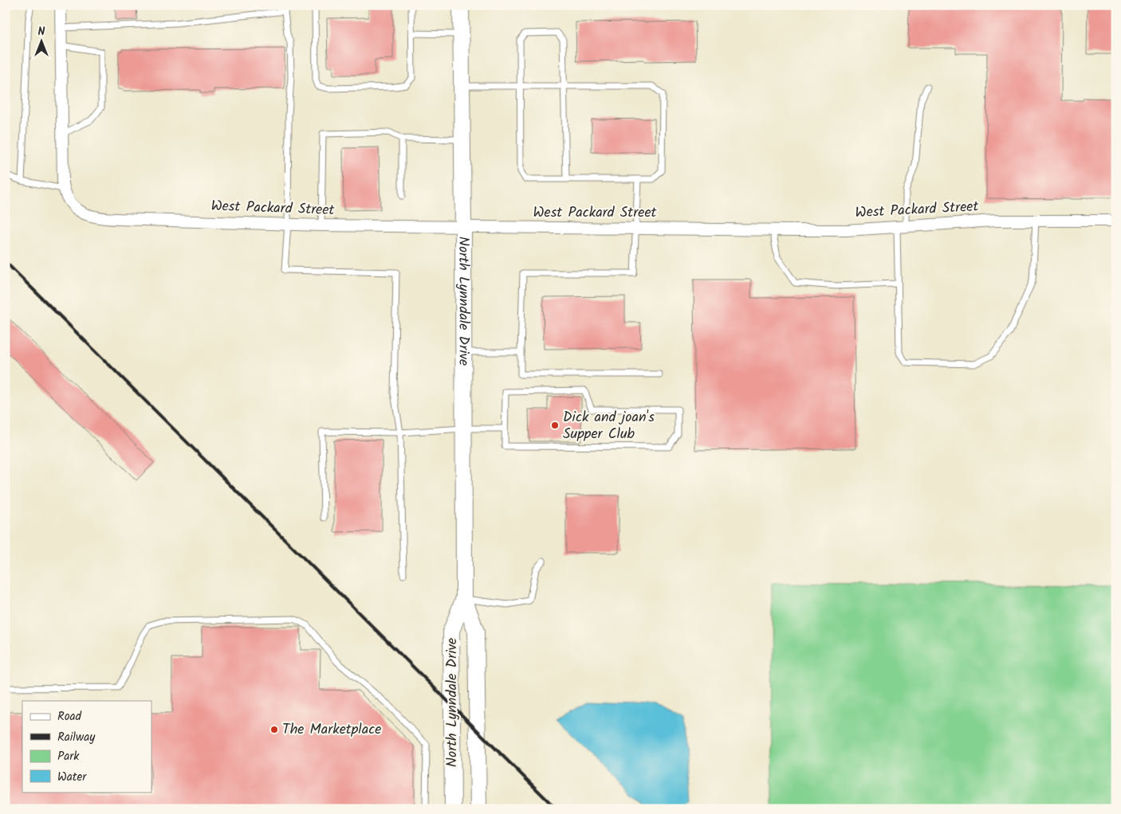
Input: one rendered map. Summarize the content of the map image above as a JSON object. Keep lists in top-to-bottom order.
{
  "streets": {
    "main road": ["North Lynndale Drive"],
    "street": ["West Packard Street"]
  },
  "crossings": [
    ["West Packard Street", "North Lynndale Drive"]
  ],
  "places": ["Dick and joan's Supper Club", "The Marketplace"],
  "legend": [
    "Road",
    "Railway",
    "Park",
    "Water"
  ],
  "north": "top"
}
